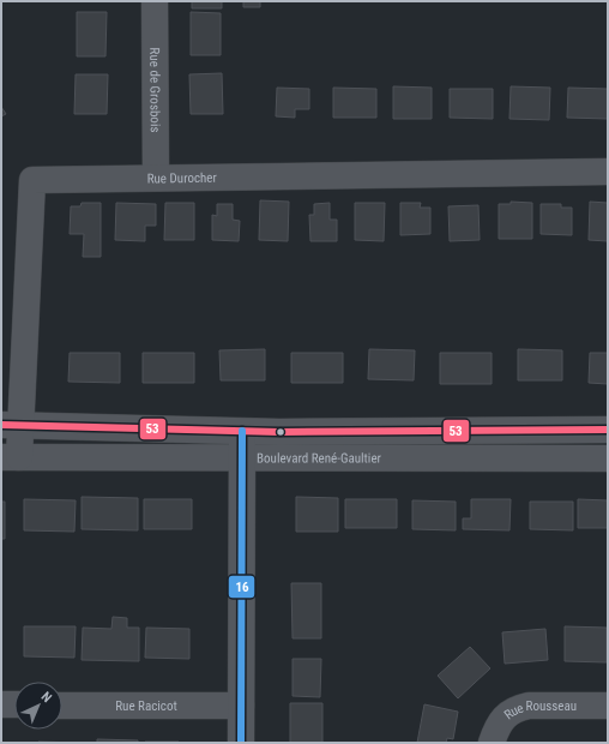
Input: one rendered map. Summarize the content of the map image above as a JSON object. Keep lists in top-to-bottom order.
{
  "streets": {
    "street": [
      "Rue de Grosbois",
      "Rue Durocher",
      "Boulevard René-Gaultier",
      "Rue Racicot",
      "Rue Rousseau"
    ]
  },
  "crossings": [
    ["Rue de Grosbois", "Rue Durocher"],
    ["Rue Durocher", "Boulevard René-Gaultier"]
  ],
  "lines": ["transit line 53", "transit line 16"],
  "north": "top right"
}
